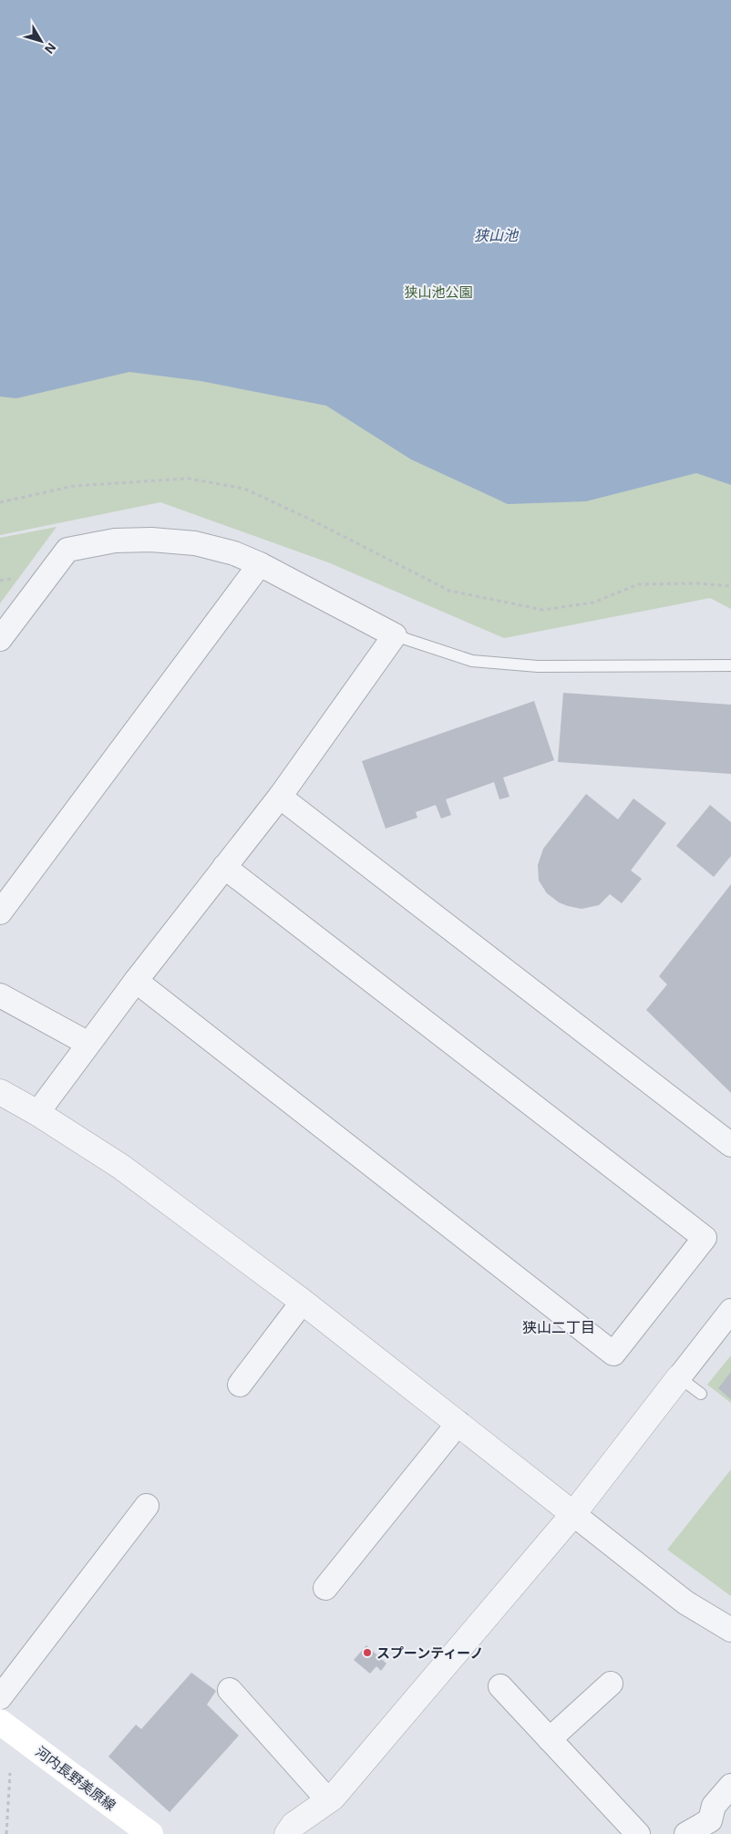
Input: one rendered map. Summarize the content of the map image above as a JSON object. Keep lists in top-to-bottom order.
{
  "streets": {
    "main road": ["河内長野美原線"]
  },
  "districts": ["狭山二丁目"],
  "water": ["狭山池"],
  "parks": ["狭山池公園"],
  "places": ["スプーンティーノ"],
  "north": "bottom right"
}
